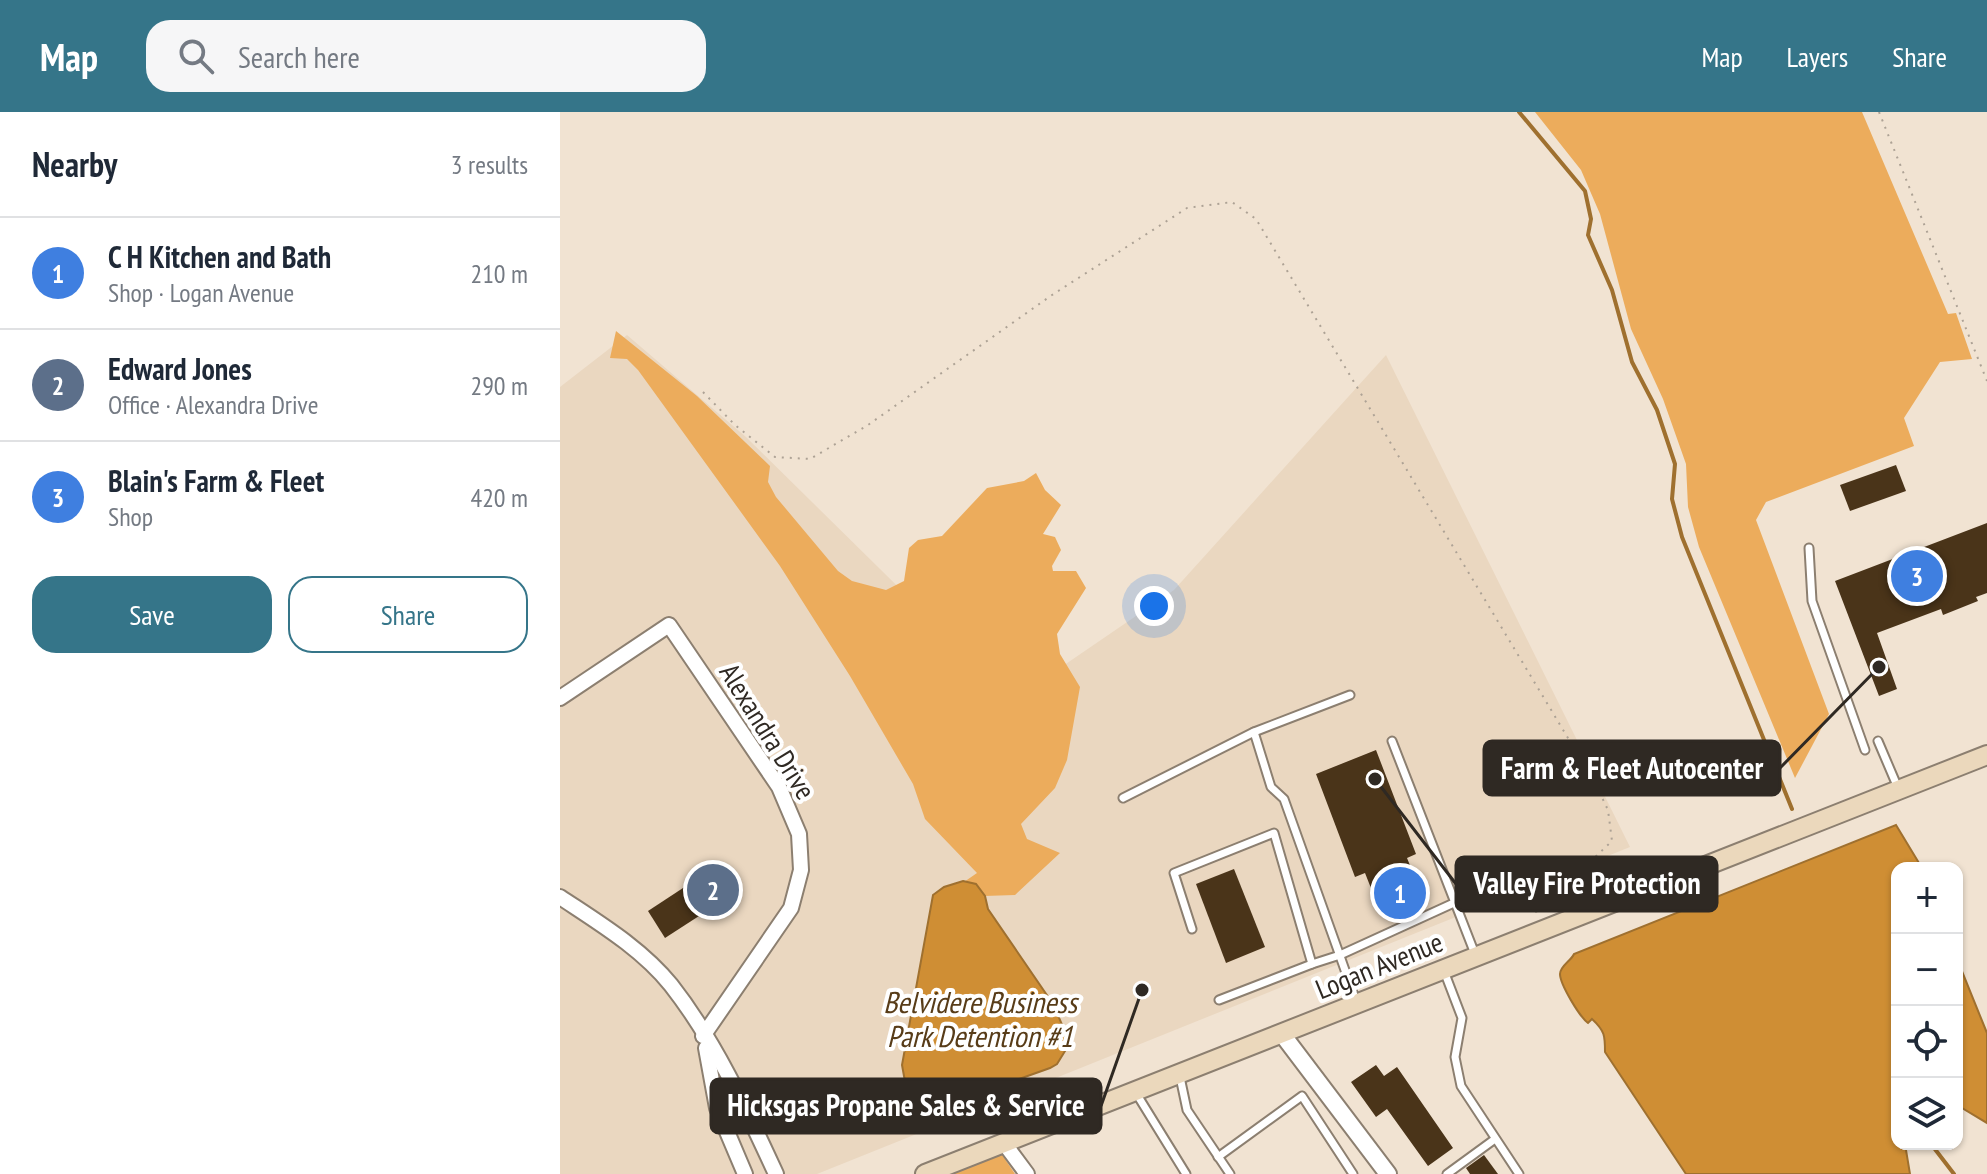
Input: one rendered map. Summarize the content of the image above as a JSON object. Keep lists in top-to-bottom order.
{
  "streets": {
    "main road": ["Logan Avenue"],
    "street": ["Alexandra Drive"]
  },
  "water": ["Belvidere Business Park Detention #1"],
  "places": ["Farm & Fleet Autocenter", "Valley Fire Protection", "Hicksgas Propane Sales & Service"],
  "page": {
    "header": "Map",
    "search": "Search here",
    "nav": ["Map", "Layers", "Share"],
    "heading": ["Nearby", "3 results"],
    "list": [
      {
        "mark": "1",
        "name": "C H Kitchen and Bath",
        "note": "Shop · Logan Avenue",
        "value": "210 m"
      },
      {
        "mark": "2",
        "name": "Edward Jones",
        "note": "Office · Alexandra Drive",
        "value": "290 m"
      },
      {
        "mark": "3",
        "name": "Blain's Farm & Fleet",
        "note": "Shop",
        "value": "420 m"
      }
    ],
    "pins": ["3", "2", "1"],
    "buttons": ["Save", "Share"],
    "map_buttons": ["+", "−"]
  }
}
